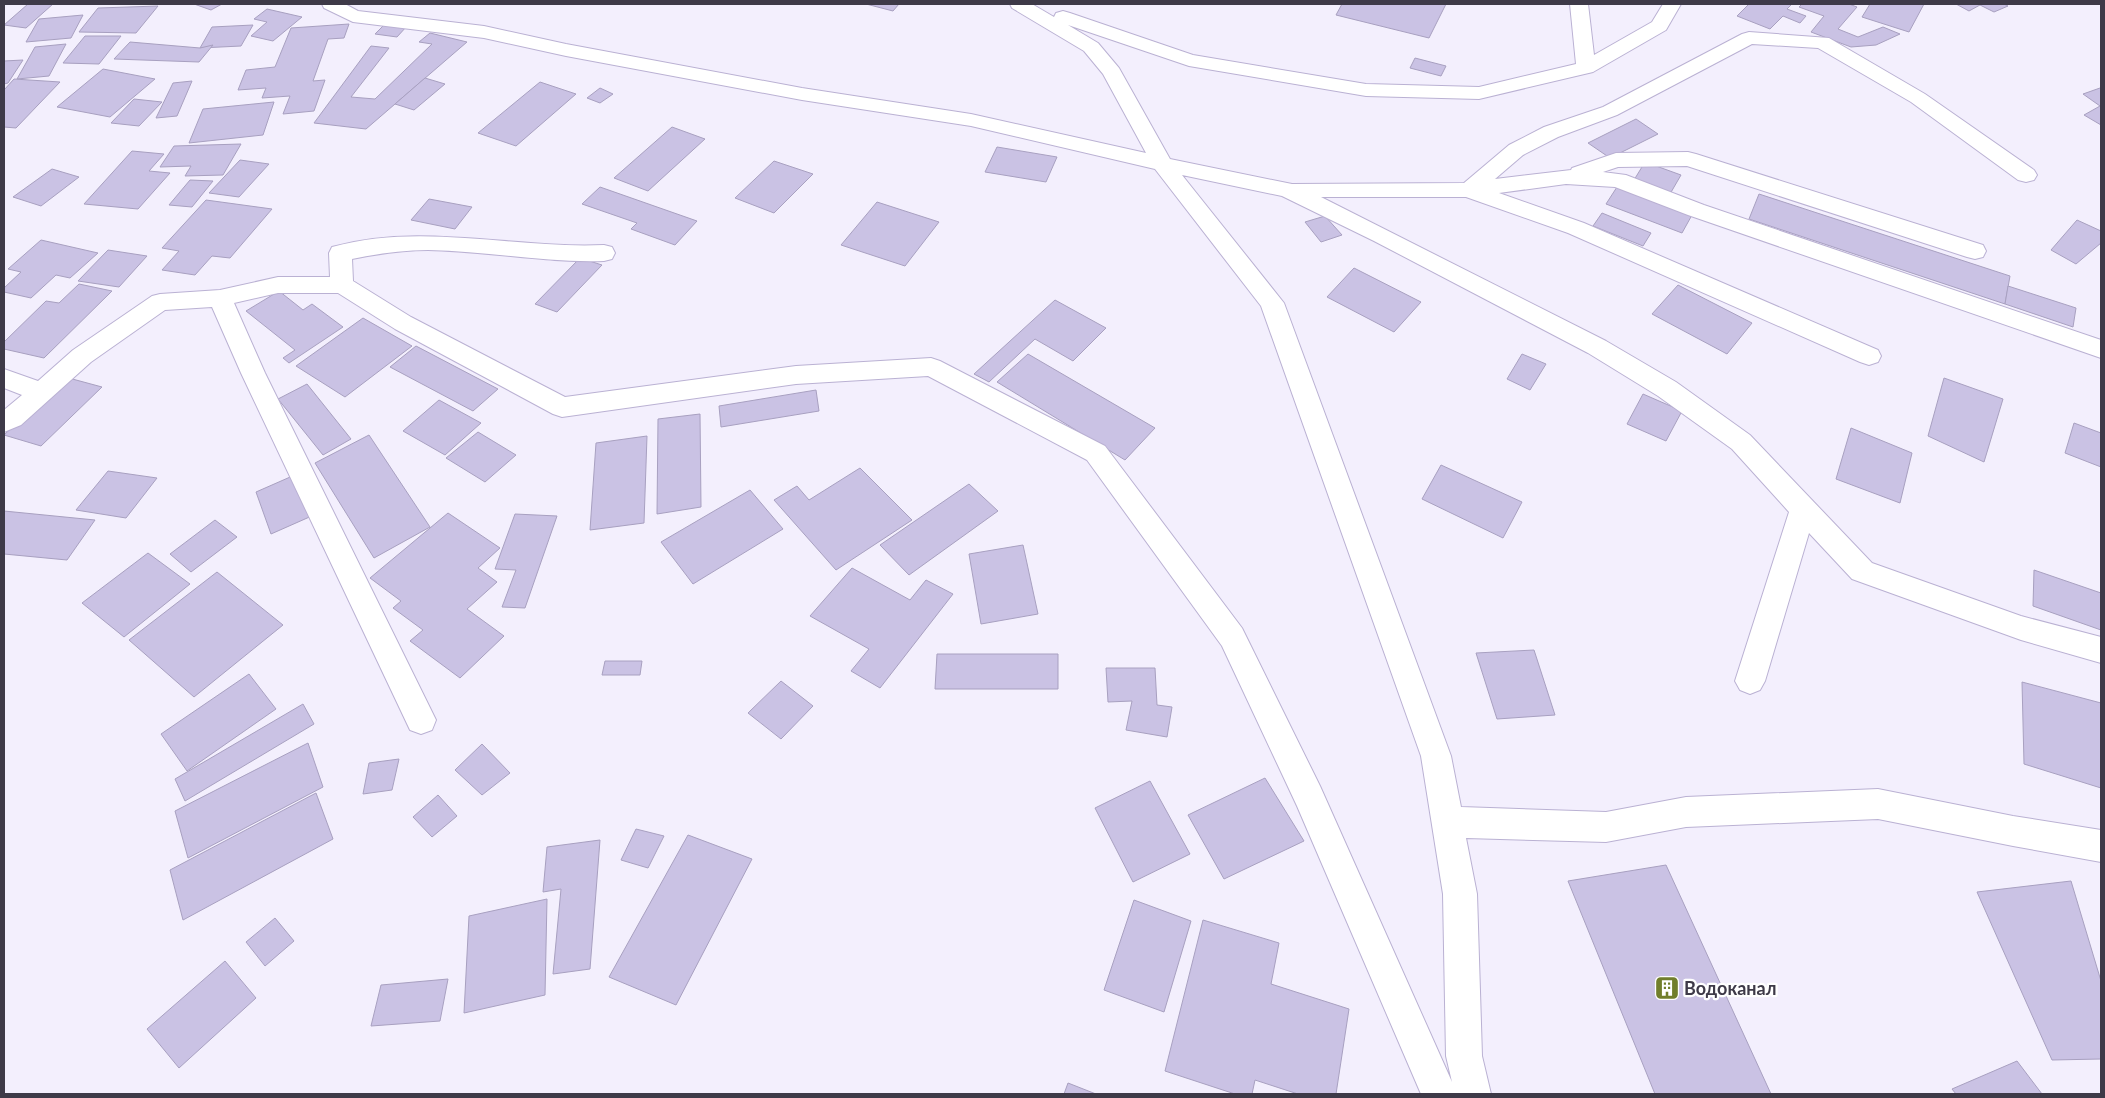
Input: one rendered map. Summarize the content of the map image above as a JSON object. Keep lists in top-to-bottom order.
{
  "places": {
    "building": ["Водоканал"]
  }
}
